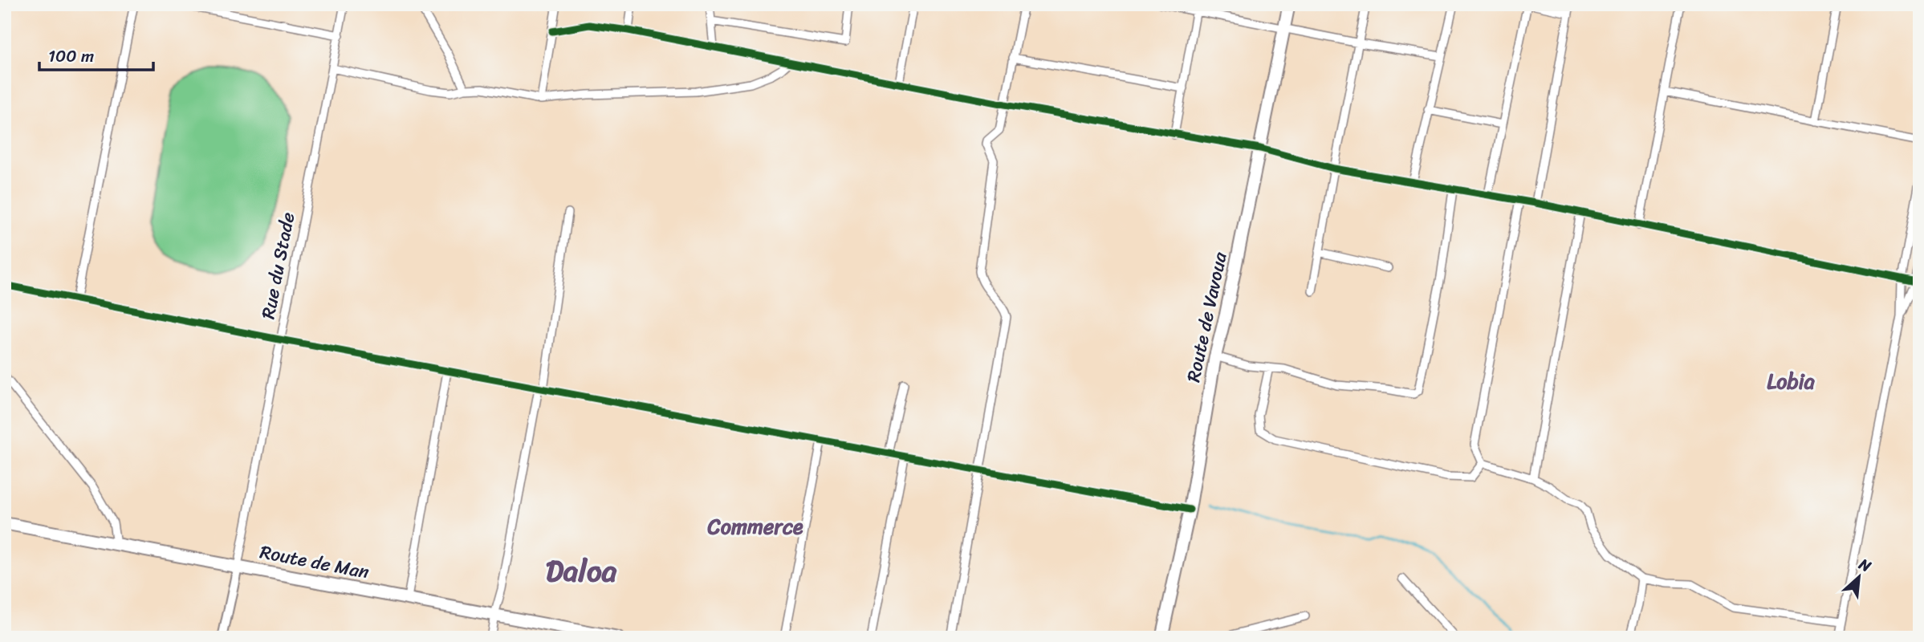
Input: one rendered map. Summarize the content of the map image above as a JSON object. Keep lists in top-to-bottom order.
{
  "streets": {
    "main road": ["Route de Vavoua", "Route de Man"],
    "street": ["Rue du Stade"]
  },
  "crossings": [
    ["Rue du Stade", "Route de Man"]
  ],
  "districts": ["Lobia", "Commerce", "Daloa"],
  "scale_bar": "100 m",
  "north": "top right"
}
